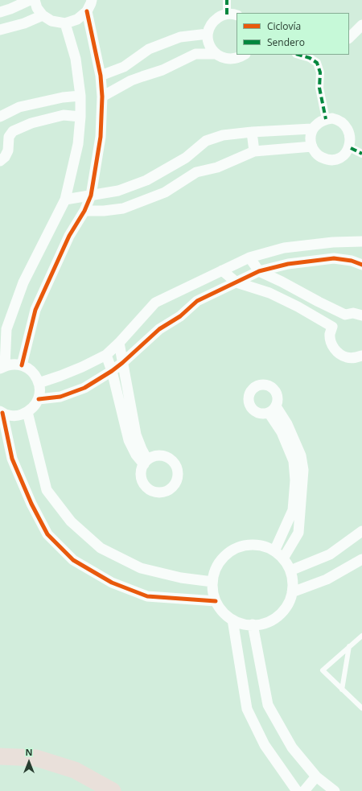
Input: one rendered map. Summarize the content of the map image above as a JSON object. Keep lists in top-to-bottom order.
{
  "legend": ["Ciclovía", "Sendero"],
  "north": "top"
}
